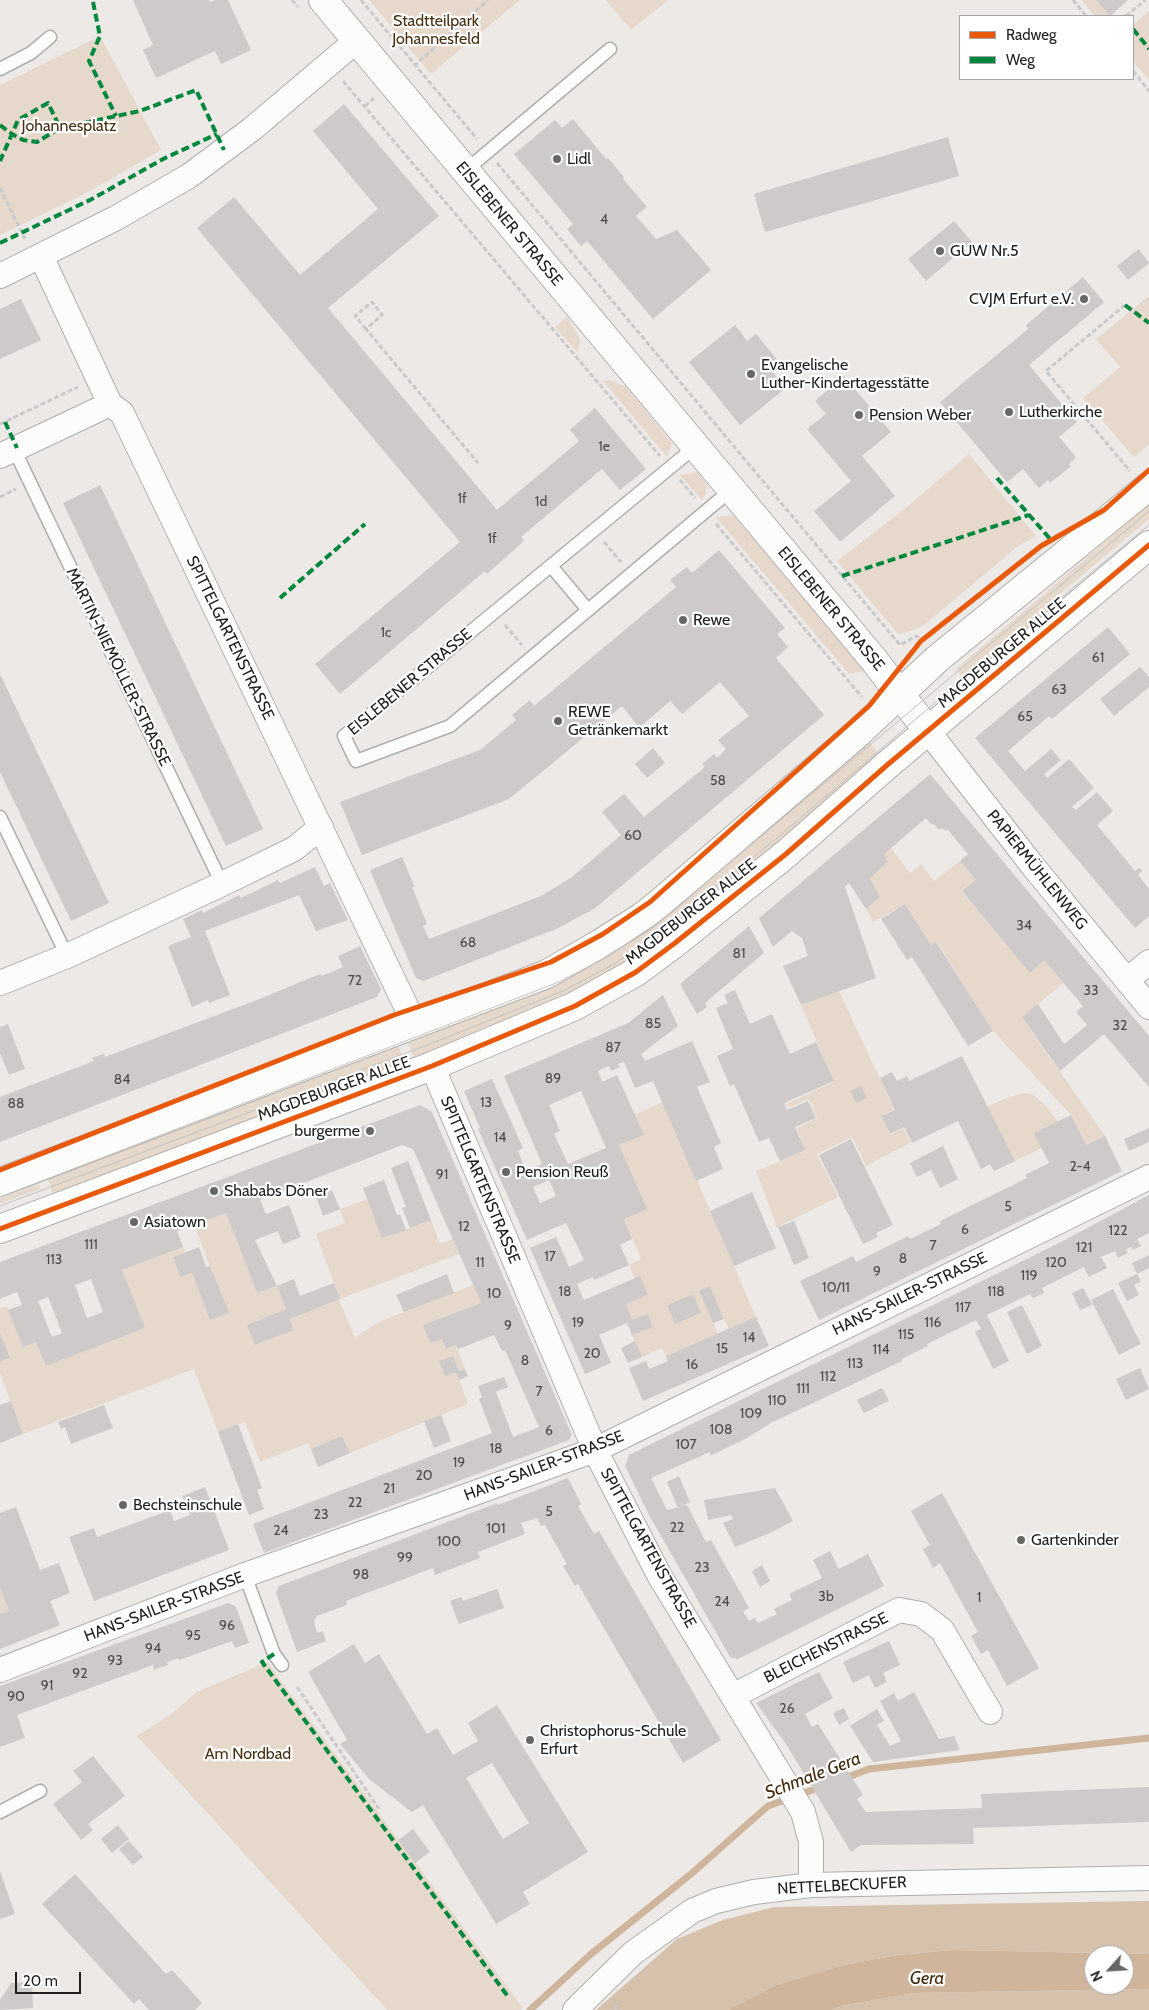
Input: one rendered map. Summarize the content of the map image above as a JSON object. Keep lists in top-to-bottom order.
{
  "streets": {
    "main road": ["EISLEBENER STRASSE", "MAGDEBURGER ALLEE"],
    "street": [
      "SPITTELGARTENSTRASSE",
      "MARTIN-NIEMÖLLER-STRASSE",
      "PAPIERMÜHLENWEG",
      "HANS-SAILER-STRASSE",
      "BLEICHENSTRASSE",
      "NETTELBECKUFER"
    ]
  },
  "crossings": [
    ["EISLEBENER STRASSE", "MAGDEBURGER ALLEE"],
    ["EISLEBENER STRASSE", "PAPIERMÜHLENWEG"],
    ["SPITTELGARTENSTRASSE", "MAGDEBURGER ALLEE"],
    ["SPITTELGARTENSTRASSE", "MARTIN-NIEMÖLLER-STRASSE"],
    ["SPITTELGARTENSTRASSE", "HANS-SAILER-STRASSE"],
    ["SPITTELGARTENSTRASSE", "BLEICHENSTRASSE"],
    ["SPITTELGARTENSTRASSE", "NETTELBECKUFER"],
    ["MAGDEBURGER ALLEE", "PAPIERMÜHLENWEG"]
  ],
  "water": ["Schmale Gera", "Gera"],
  "parks": ["Stadtteilpark Johannesfeld", "Johannesplatz", "Am Nordbad"],
  "places": [
    "Lidl",
    "GUW Nr.5",
    "CVJM Erfurt e.V.",
    "Evangelische Luther-Kindertagesstätte",
    "Lutherkirche",
    "Pension Weber",
    "Rewe",
    "REWE Getränkemarkt",
    "burgerme",
    "Pension Reuß",
    "Shababs Döner",
    "Asiatown",
    "Bechsteinschule",
    "Gartenkinder",
    "Christophorus-Schule Erfurt"
  ],
  "house_numbers": [
    "4",
    "1e",
    "1f",
    "1d",
    "1f",
    "1c",
    "61",
    "63",
    "65",
    "58",
    "60",
    "34",
    "68",
    "81",
    "72",
    "33",
    "85",
    "32",
    "87",
    "89",
    "84",
    "13",
    "88",
    "14",
    "2-4",
    "91",
    "5",
    "12",
    "6",
    "122",
    "111",
    "7",
    "121",
    "17",
    "8",
    "113",
    "11",
    "120",
    "9",
    "119",
    "10/11",
    "18",
    "118",
    "10",
    "117",
    "19",
    "116",
    "9",
    "115",
    "14",
    "15",
    "114",
    "20",
    "8",
    "113",
    "16",
    "112",
    "111",
    "7",
    "110",
    "109",
    "108",
    "6",
    "107",
    "18",
    "19",
    "20",
    "21",
    "22",
    "5",
    "23",
    "22",
    "101",
    "24",
    "100",
    "99",
    "23",
    "98",
    "3b",
    "1",
    "24",
    "96",
    "95",
    "94",
    "93",
    "92",
    "91",
    "90",
    "26"
  ],
  "legend": ["Radweg", "Weg"],
  "scale_bar": "20 m",
  "north": "bottom left"
}
